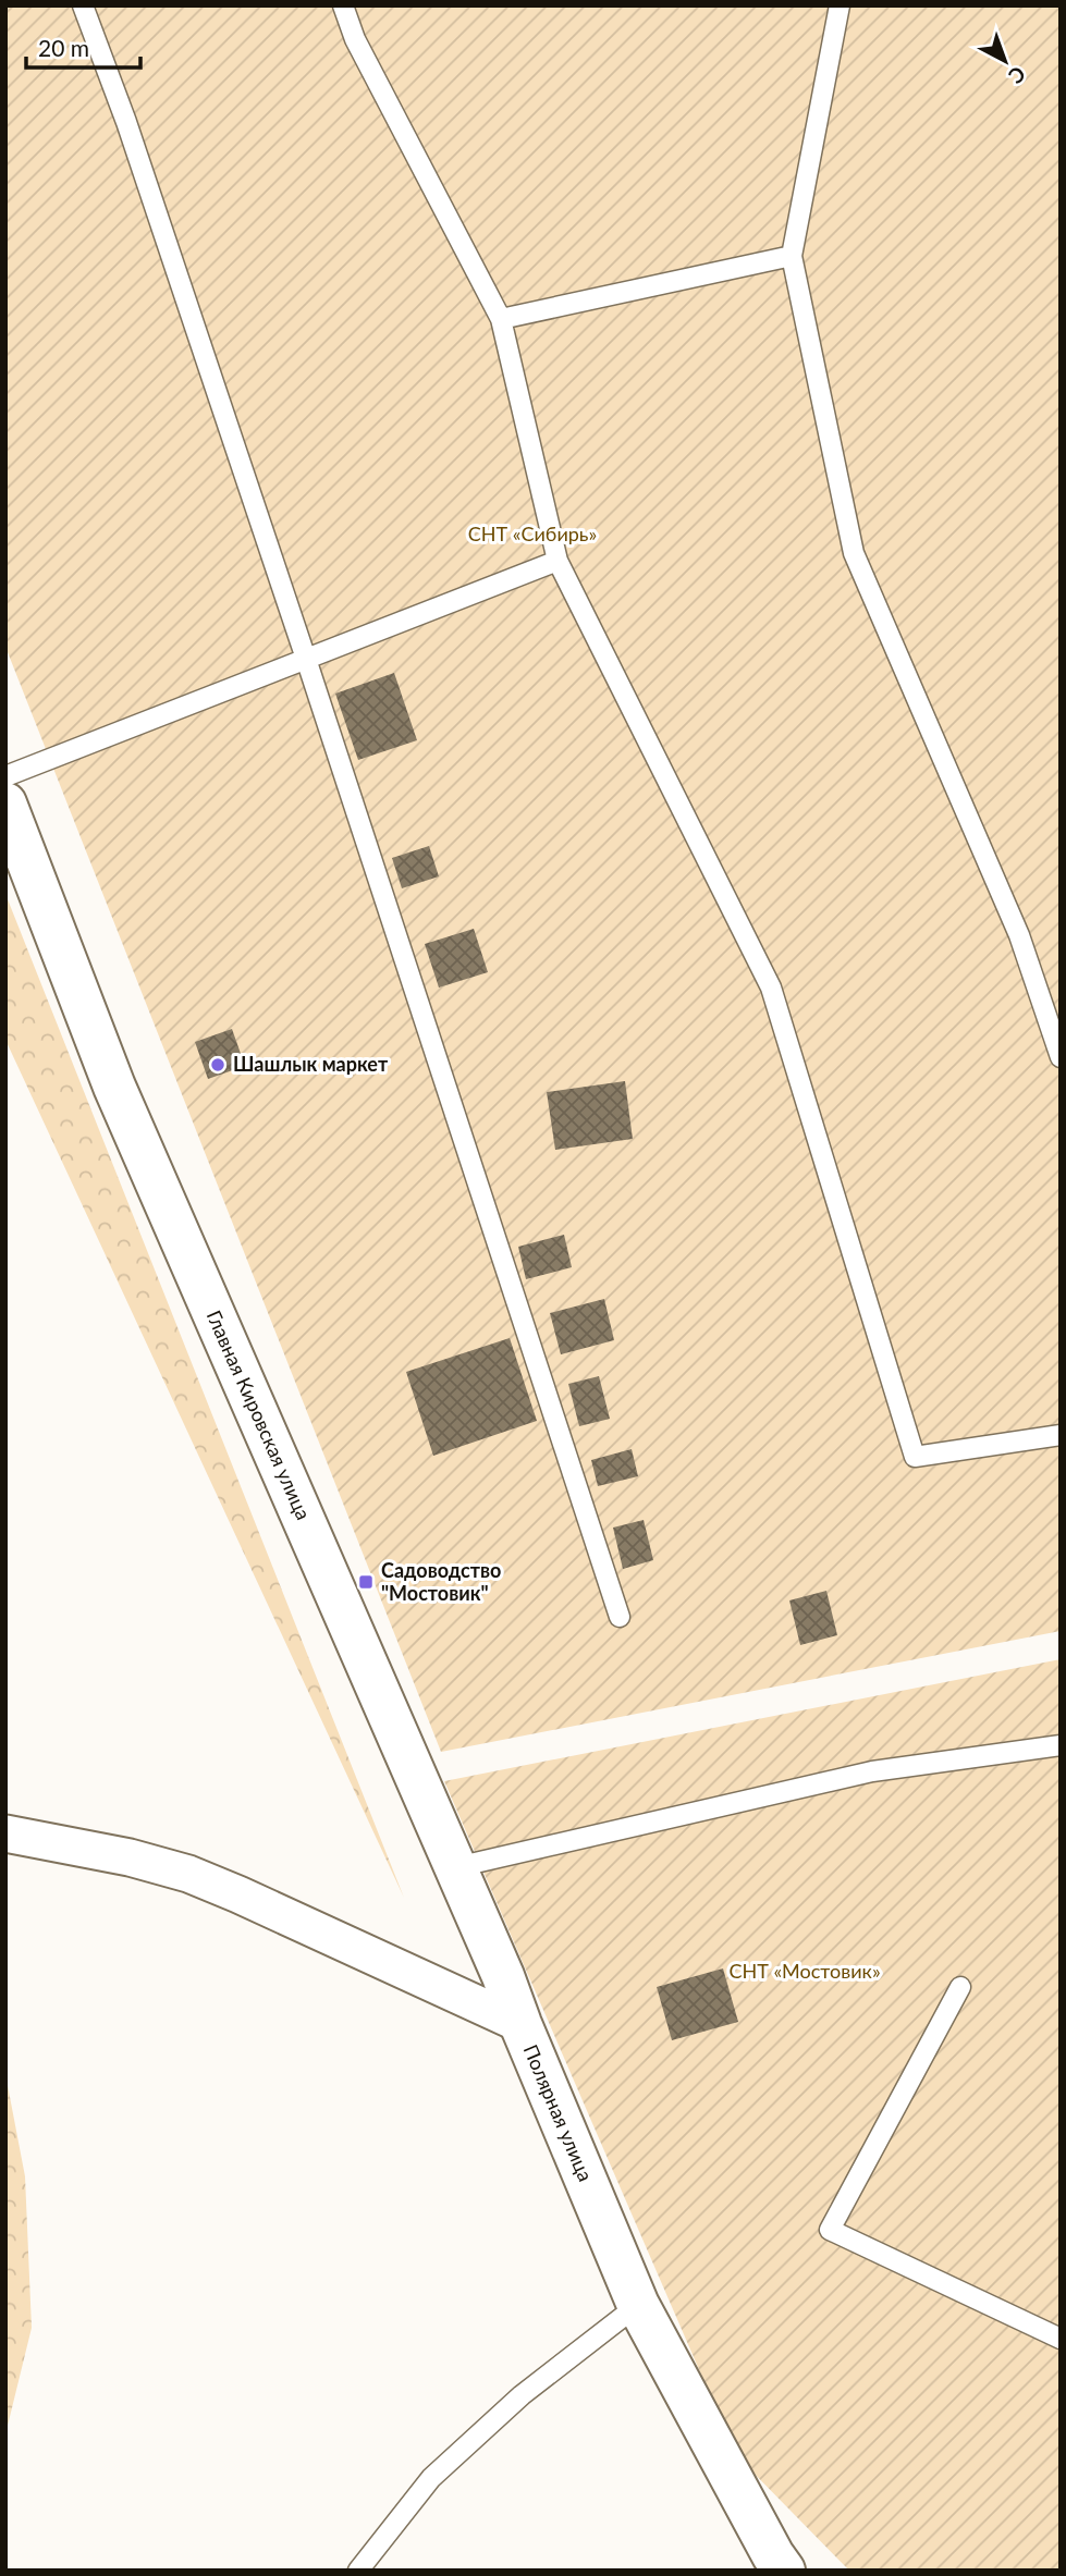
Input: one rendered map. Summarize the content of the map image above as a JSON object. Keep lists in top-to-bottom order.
{
  "streets": {
    "main road": ["Главная Кировская улица", "Полярная улица"]
  },
  "crossings": [
    ["Главная Кировская улица", "Полярная улица"]
  ],
  "parks": ["СНТ «Сибирь»", "СНТ «Мостовик»"],
  "places": {
    "other": ["Шашлык маркет"],
    "transit": ["Садоводство \"Мостовик\""]
  },
  "scale_bar": "20 m",
  "north": "bottom right"
}
